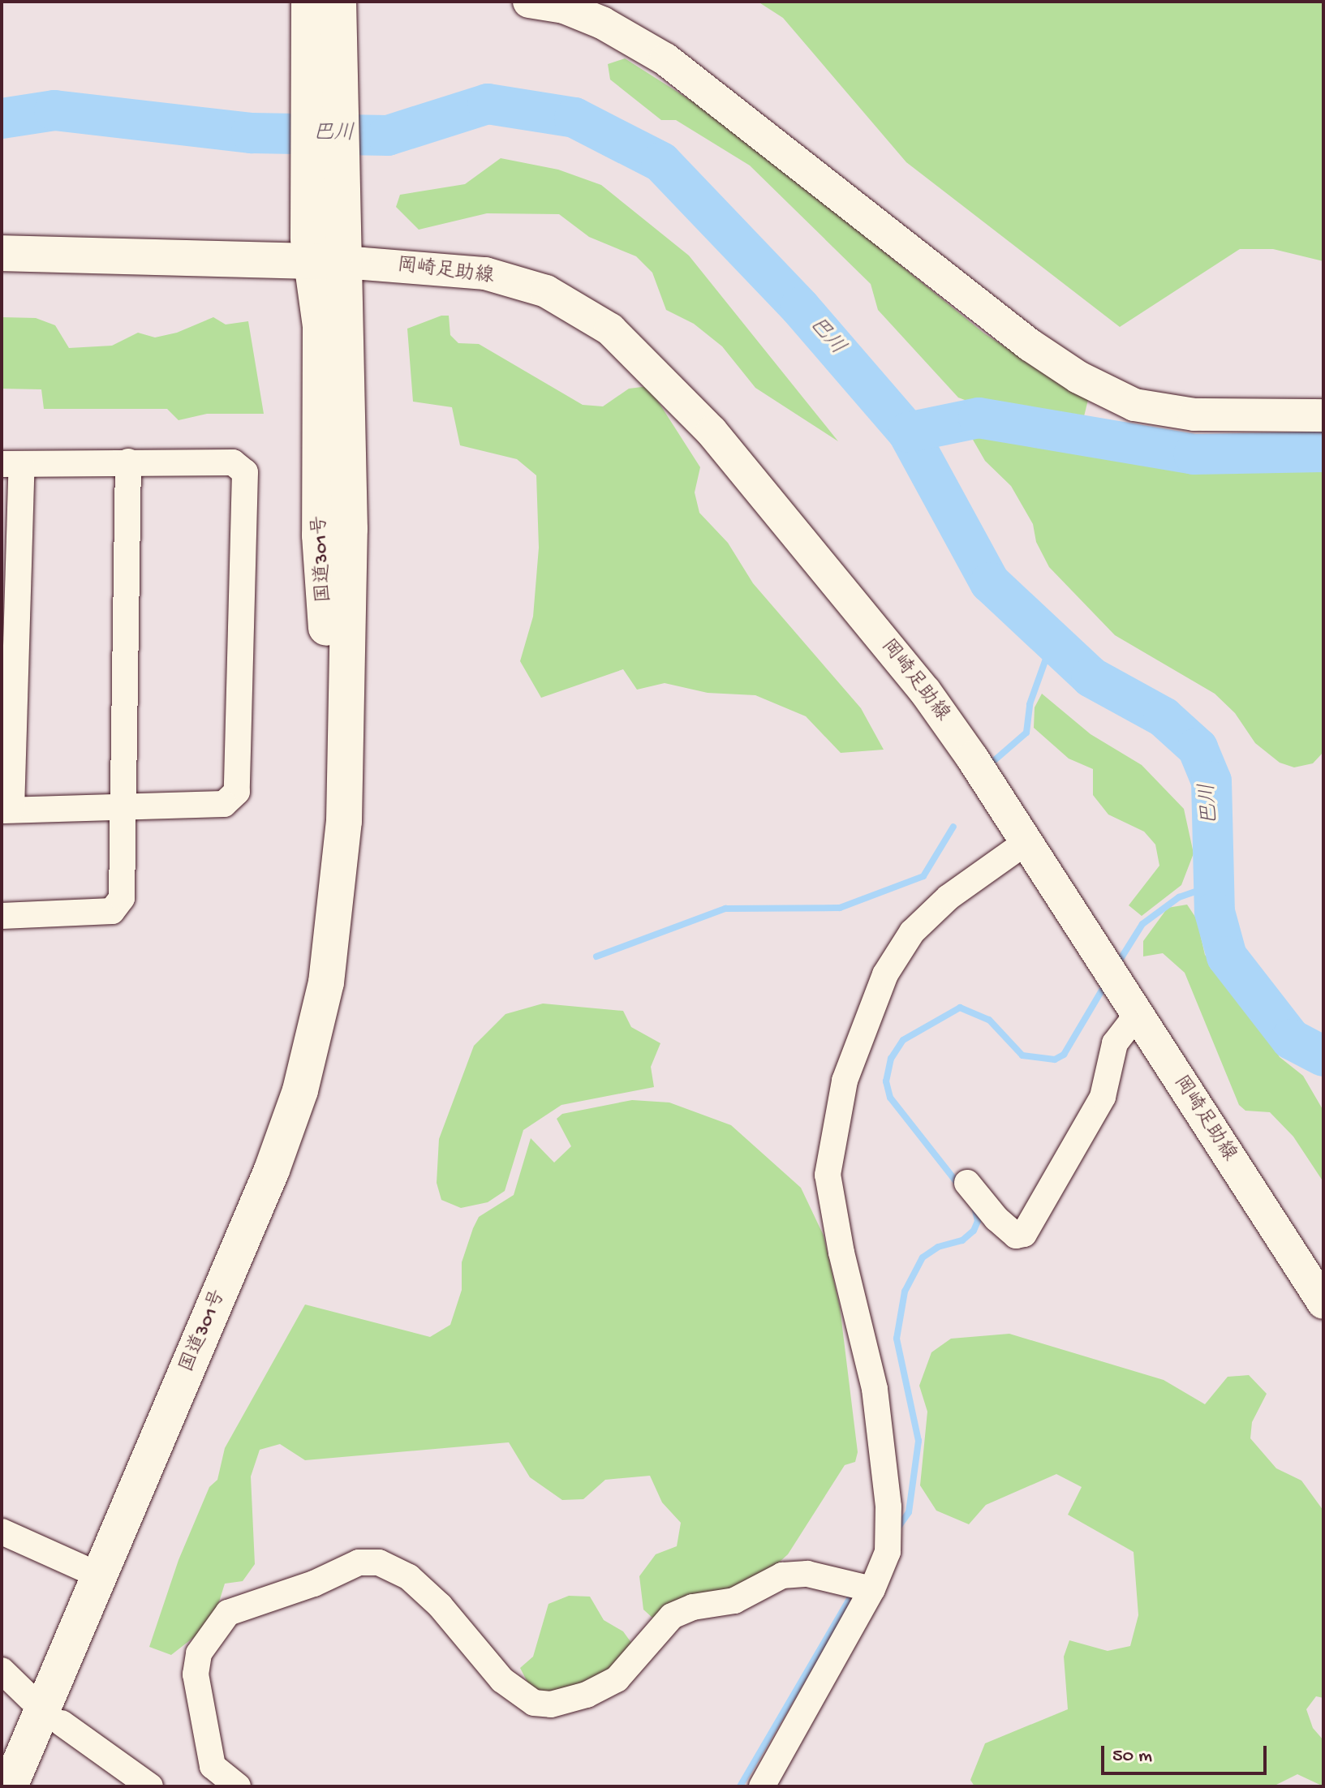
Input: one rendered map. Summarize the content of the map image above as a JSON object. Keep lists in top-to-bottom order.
{
  "streets": {
    "highway": ["国道301号"],
    "main road": ["岡崎足助線"]
  },
  "crossings": [
    ["岡崎足助線", "国道301号"]
  ],
  "water": ["巴川"],
  "scale_bar": "50 m"
}
